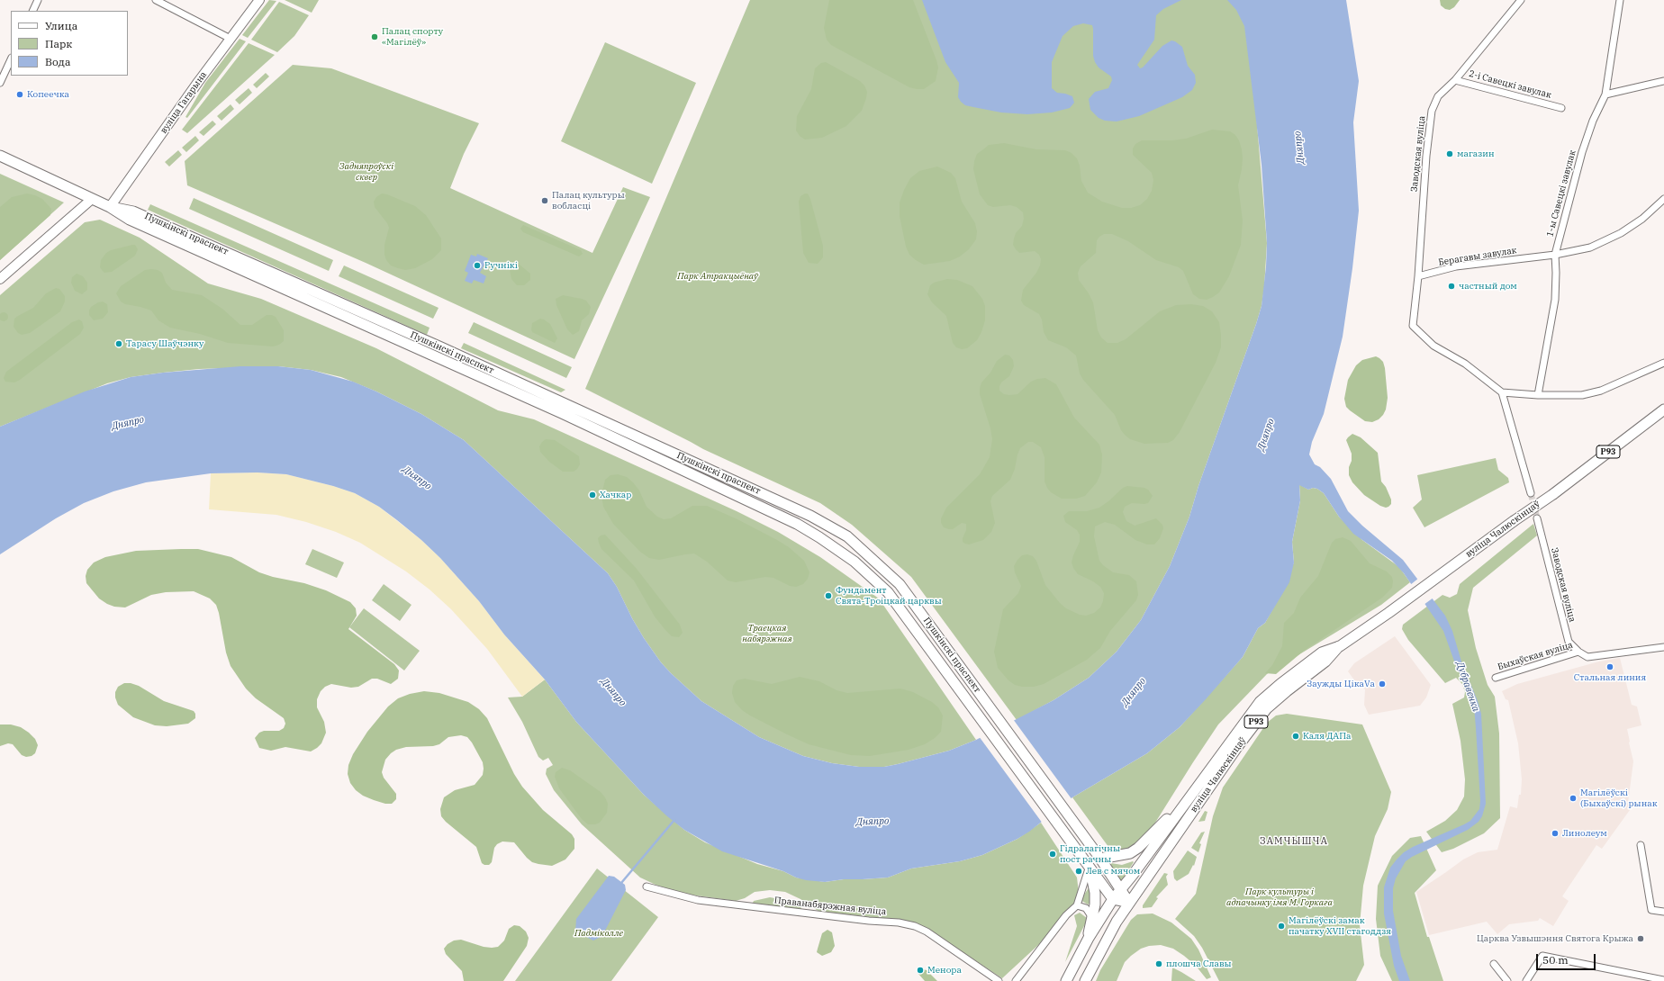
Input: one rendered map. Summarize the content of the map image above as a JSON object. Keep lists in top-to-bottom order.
{
  "streets": {
    "main road": [
      "вуліца Гагарына",
      "Пушкінскі праспект",
      "Р93",
      "вуліца Чалюскінцаў"
    ],
    "street": [
      "2-і Савецкі завулак",
      "Заводская вуліца",
      "1-ы Савецкі завулак",
      "Берагавы завулак",
      "Быхаўская вуліца",
      "Праванабярэжная вуліца"
    ]
  },
  "crossings": [
    ["2-і Савецкі завулак", "Заводская вуліца"],
    ["вуліца Гагарына", "Пушкінскі праспект"],
    ["Заводская вуліца", "Берагавы завулак"],
    ["Заводская вуліца", "Быхаўская вуліца"],
    ["1-ы Савецкі завулак", "Берагавы завулак"],
    ["Пушкінскі праспект", "Р93"],
    ["Пушкінскі праспект", "вуліца Чалюскінцаў"],
    ["Р93", "вуліца Чалюскінцаў"]
  ],
  "districts": ["ЗАМЧЫШЧА"],
  "water": ["Дняпро", "Дубравенка"],
  "parks": [
    "Задняпроўскі сквер",
    "Парк Атракцыёнаў",
    "Траецкая набярэжная",
    "Парк культуры і адпачынку імя М. Горкага",
    "Падміколле"
  ],
  "places": [
    "Палац спорту «Магілёў»",
    "Копеечка",
    "магазин",
    "Палац культуры вобласці",
    "Ручнікі",
    "частный дом",
    "Тарасу Шаўчэнку",
    "Хачкар",
    "Фундамент Свята-Троіцкай царквы",
    "Стальная линия",
    "Заужды ЦікаVа",
    "Каля ДАПа",
    "Магілёўскі (Быхаўскі) рынак",
    "Линолеум",
    "Гідралагічны пост рачны",
    "Лев с мячом",
    "Магілёўскі замак пачатку XVII стагоддзя",
    "Царква Узвышэння Святога Крыжа",
    "плошча Славы",
    "Менора"
  ],
  "legend": ["Улица", "Парк", "Вода"],
  "scale_bar": "50 m"
}
